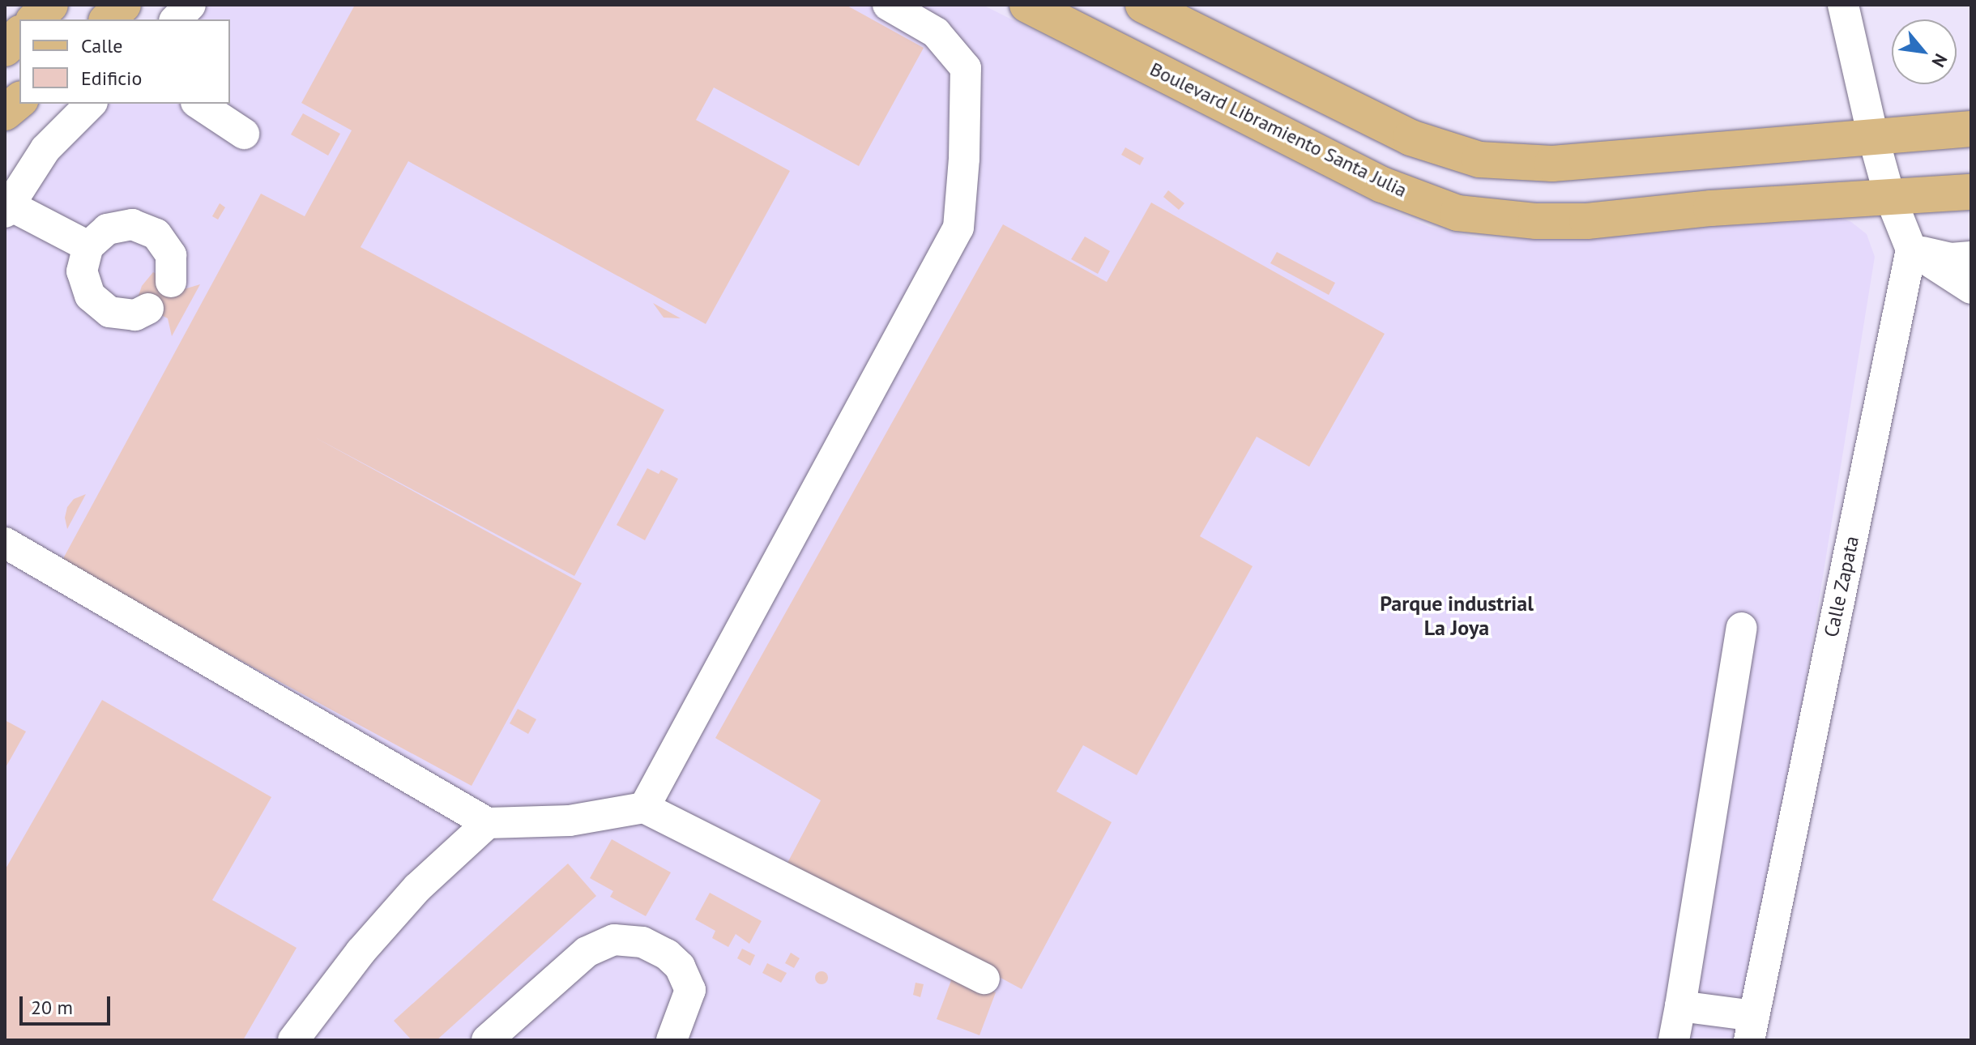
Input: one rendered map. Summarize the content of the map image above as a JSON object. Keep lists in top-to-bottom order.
{
  "streets": {
    "main road": ["Boulevard Libramiento Santa Julia"],
    "street": ["Calle Zapata"]
  },
  "districts": ["Parque industrial La Joya"],
  "legend": ["Calle", "Edificio"],
  "scale_bar": "20 m",
  "north": "bottom right"
}
